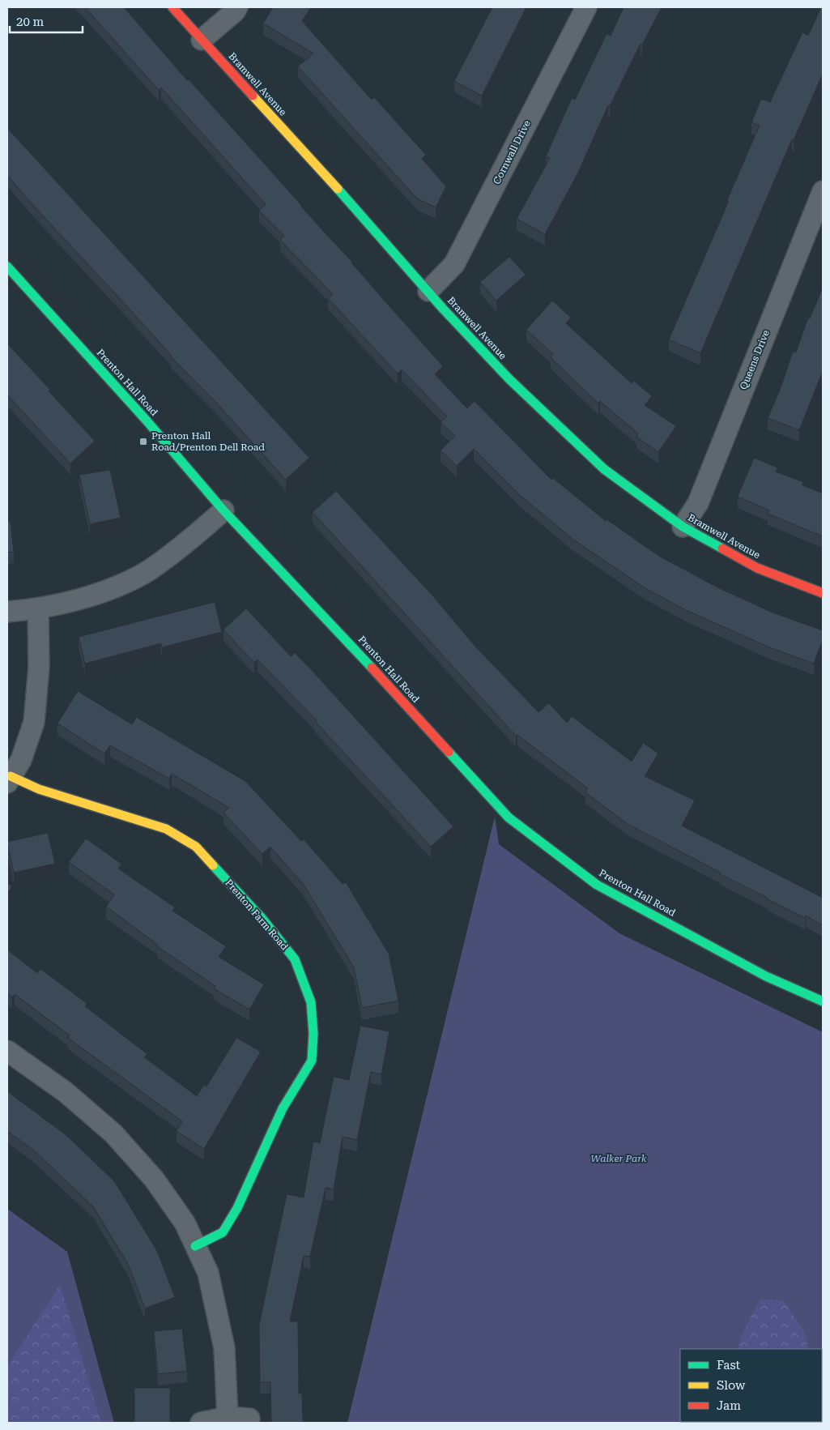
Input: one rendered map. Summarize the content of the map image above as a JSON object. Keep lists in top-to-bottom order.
{
  "streets": {
    "street": [
      "Bramwell Avenue",
      "Cornwall Drive",
      "Queens Drive",
      "Prenton Hall Road",
      "Prenton Farm Road"
    ]
  },
  "crossings": [
    ["Bramwell Avenue", "Cornwall Drive"],
    ["Bramwell Avenue", "Queens Drive"]
  ],
  "parks": ["Walker Park"],
  "places": {
    "transit": ["Prenton Hall Road/Prenton Dell Road"]
  },
  "legend": ["Fast", "Slow", "Jam"],
  "scale_bar": "20 m"
}
